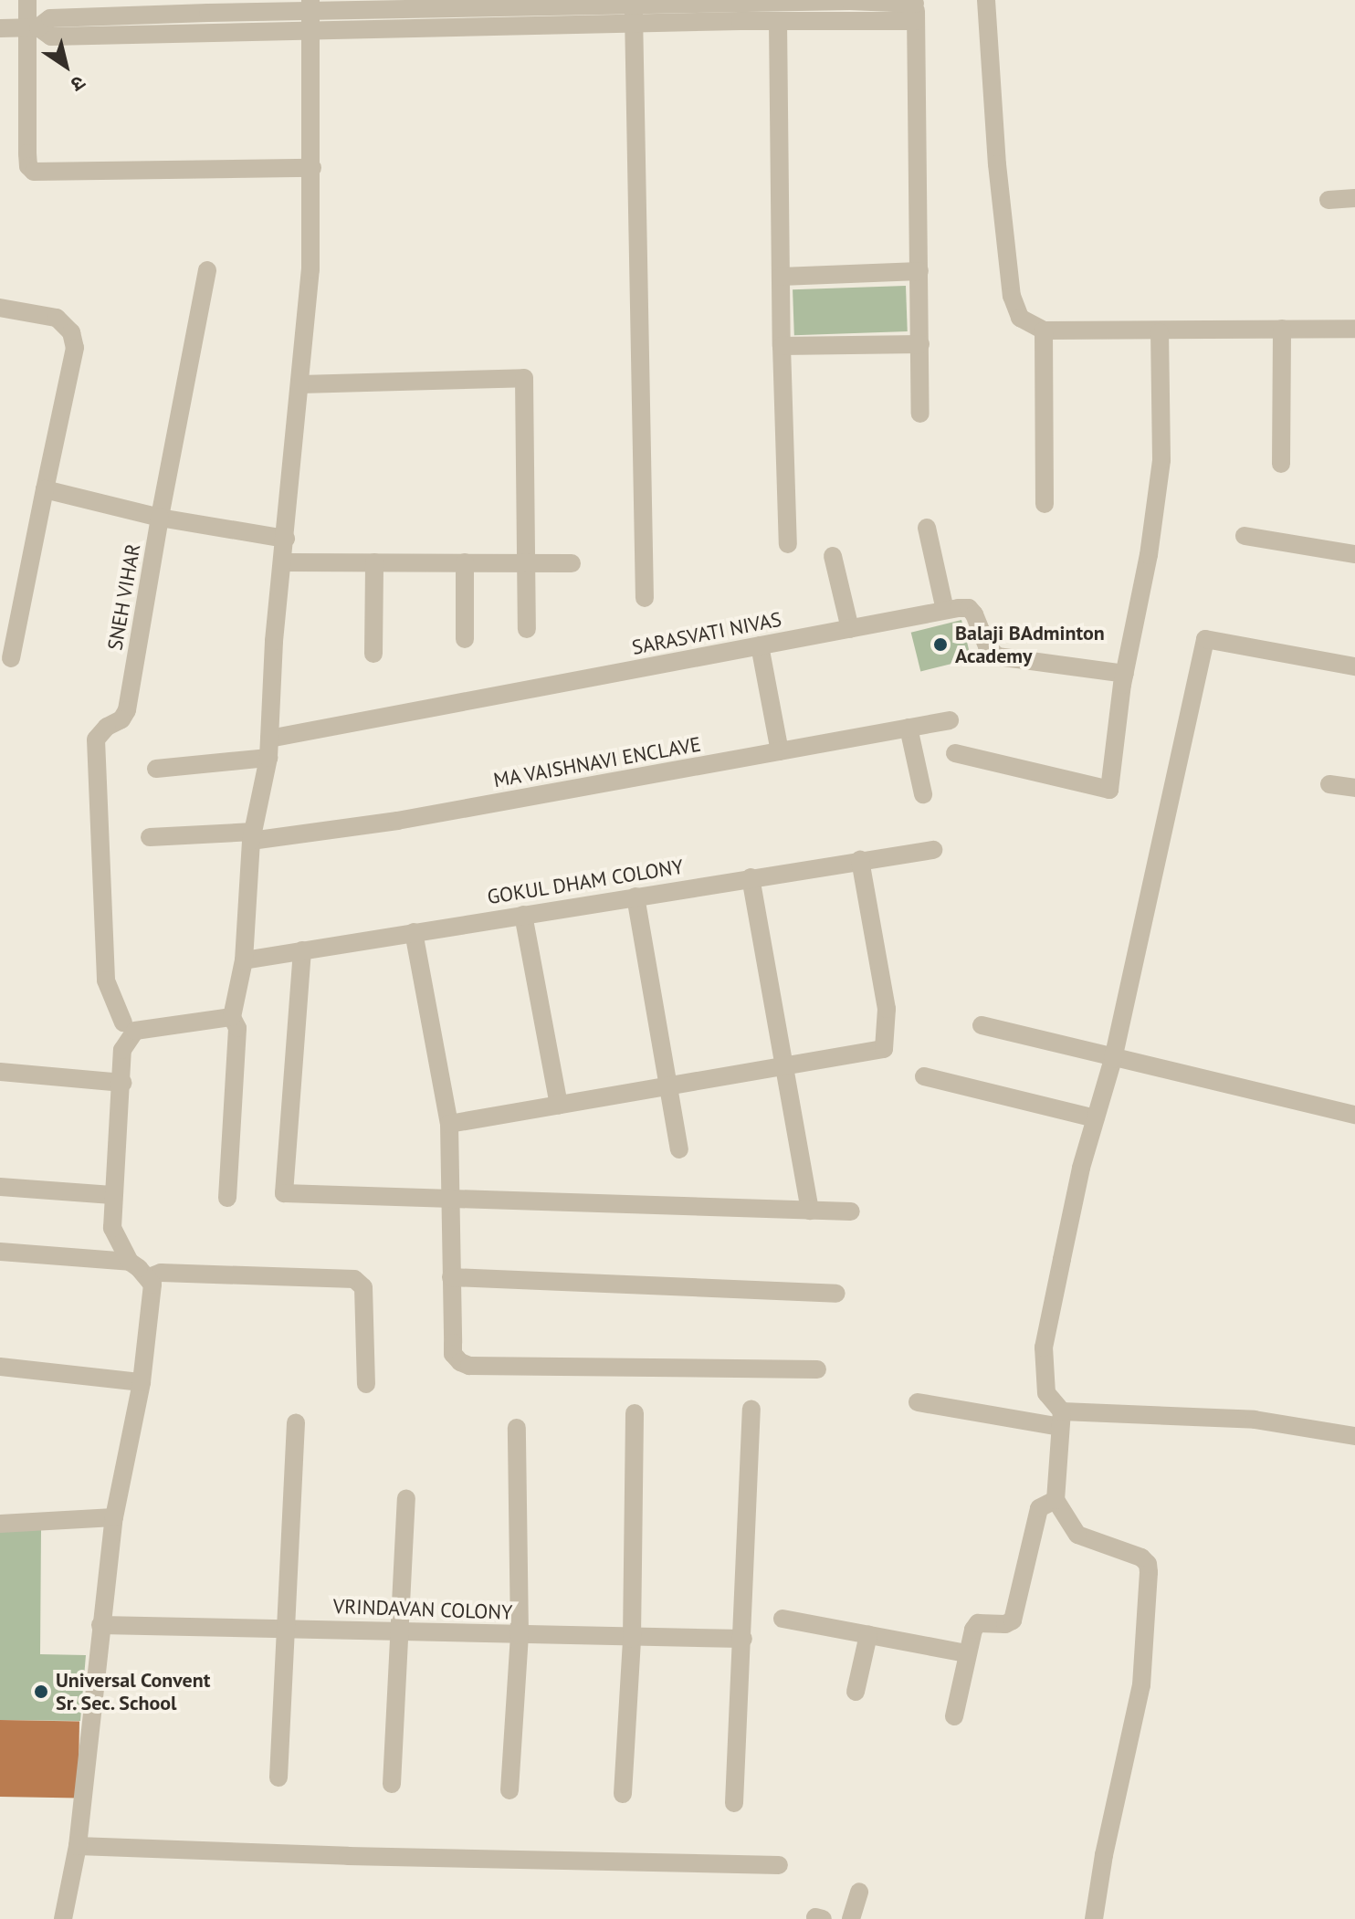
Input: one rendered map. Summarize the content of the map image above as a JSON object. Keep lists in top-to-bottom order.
{
  "streets": {
    "street": [
      "SNEH VIHAR",
      "SARASVATI NIVAS",
      "MA VAISHNAVI ENCLAVE",
      "GOKUL DHAM COLONY",
      "VRINDAVAN COLONY"
    ]
  },
  "places": ["Balaji BAdminton Academy", "Universal Convent Sr. Sec. School"],
  "north": "bottom right"
}
